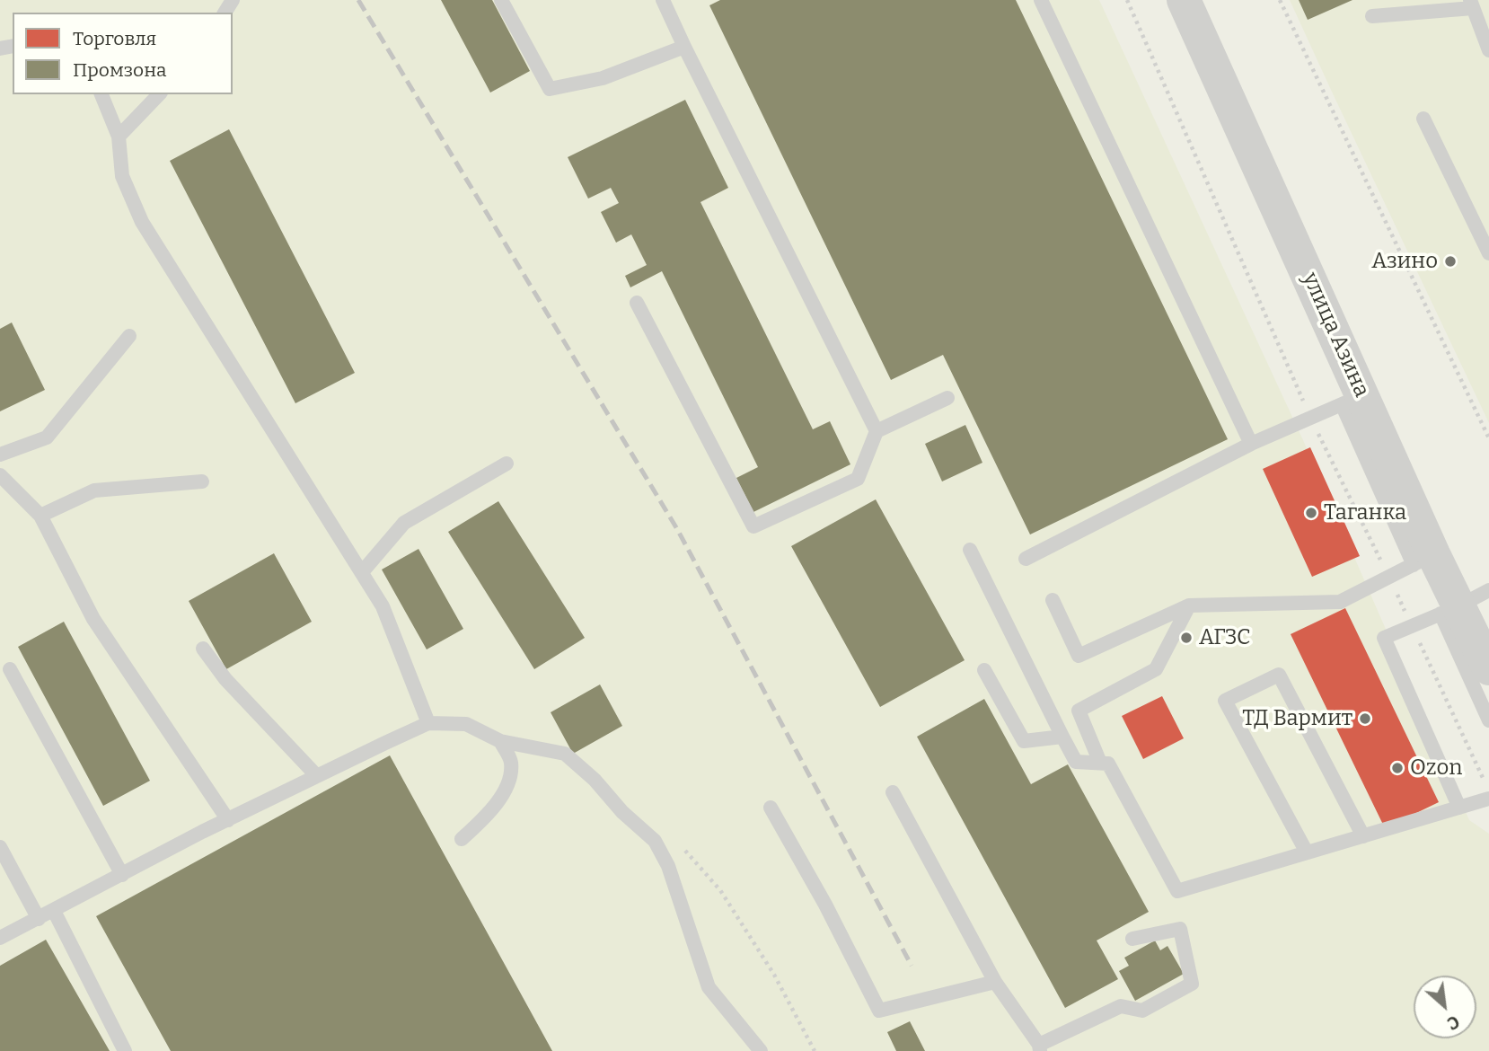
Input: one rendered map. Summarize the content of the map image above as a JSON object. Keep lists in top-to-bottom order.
{
  "streets": {
    "main road": ["улица Азина"]
  },
  "places": [
    "Азино",
    "Таганка",
    "АГЗС",
    "ТД Вармит",
    "Ozon"
  ],
  "legend": ["Торговля", "Промзона"],
  "north": "bottom right"
}
